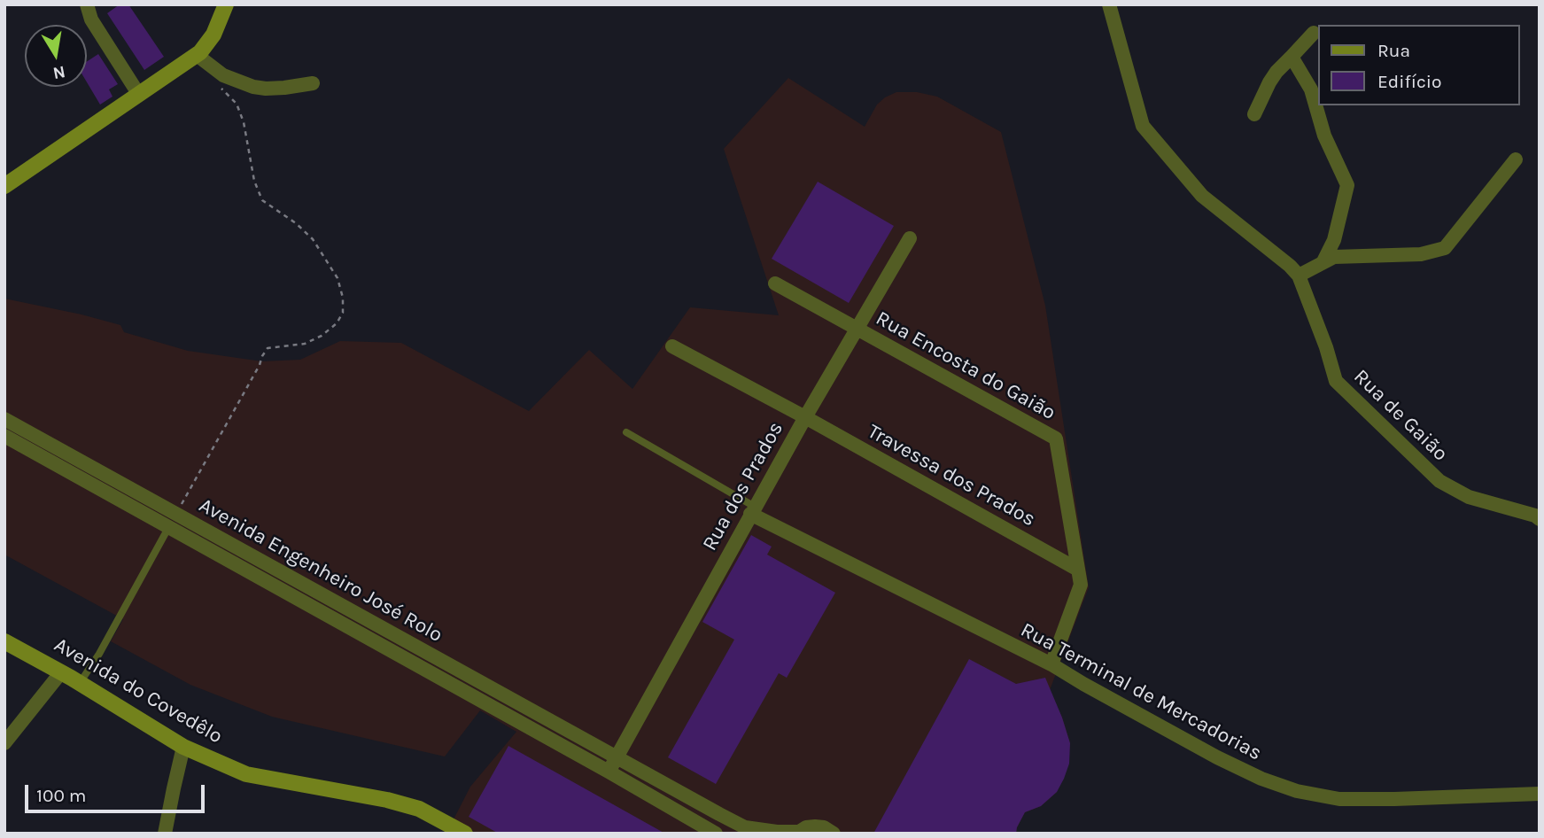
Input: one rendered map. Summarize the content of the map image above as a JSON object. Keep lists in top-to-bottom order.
{
  "streets": {
    "street": [
      "Rua Encosta do Gaião",
      "Rua de Gaião",
      "Travessa dos Prados",
      "Rua dos Prados",
      "Avenida Engenheiro José Rolo",
      "Avenida do Covedêlo",
      "Rua Terminal de Mercadorias"
    ]
  },
  "crossings": [
    ["Rua Encosta do Gaião", "Travessa dos Prados"],
    ["Rua Encosta do Gaião", "Rua dos Prados"],
    ["Travessa dos Prados", "Rua dos Prados"],
    ["Rua dos Prados", "Avenida Engenheiro José Rolo"],
    ["Rua dos Prados", "Rua Terminal de Mercadorias"]
  ],
  "legend": ["Rua", "Edifício"],
  "scale_bar": "100 m",
  "north": "bottom"
}
